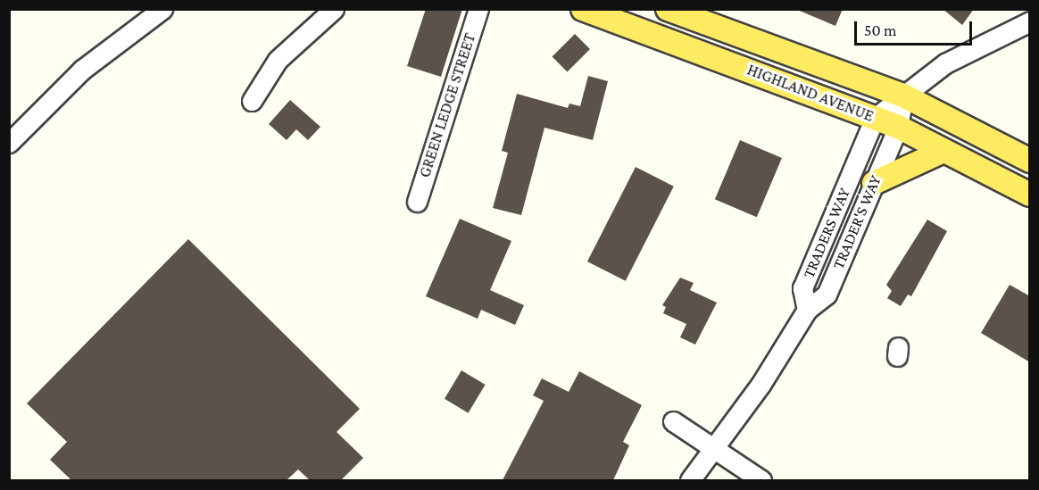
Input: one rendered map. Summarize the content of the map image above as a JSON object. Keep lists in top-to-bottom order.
{
  "streets": {
    "main road": ["HIGHLAND AVENUE"],
    "street": ["GREEN LEDGE STREET", "TRADER'S WAY", "TRADERS WAY"]
  },
  "crossings": [
    ["HIGHLAND AVENUE", "TRADER'S WAY"],
    ["HIGHLAND AVENUE", "TRADERS WAY"],
    ["TRADER'S WAY", "TRADERS WAY"]
  ],
  "scale_bar": "50 m"
}
